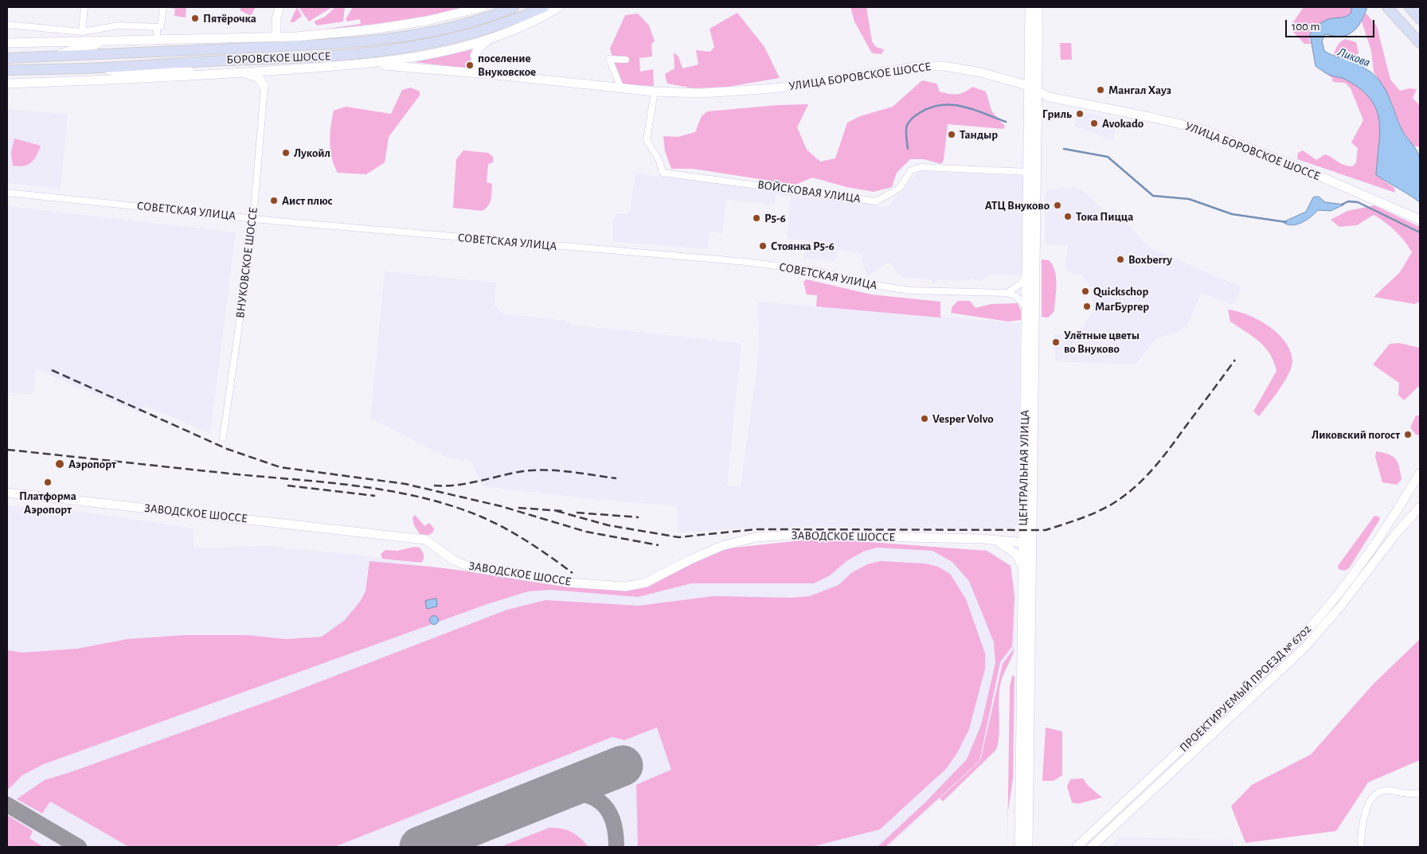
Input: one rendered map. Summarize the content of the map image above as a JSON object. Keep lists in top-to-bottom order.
{
  "streets": {
    "main road": ["БОРОВСКОЕ ШОССЕ"],
    "street": [
      "УЛИЦА БОРОВСКОЕ ШОССЕ",
      "ВОЙСКОВАЯ УЛИЦА",
      "СОВЕТСКАЯ УЛИЦА",
      "ВНУКОВСКОЕ ШОССЕ",
      "ЦЕНТРАЛЬНАЯ УЛИЦА",
      "ЗАВОДСКОЕ ШОССЕ",
      "ПРОЕКТИРУЕМЫЙ ПРОЕЗД № 6702"
    ]
  },
  "crossings": [
    ["УЛИЦА БОРОВСКОЕ ШОССЕ", "ВОЙСКОВАЯ УЛИЦА"],
    ["УЛИЦА БОРОВСКОЕ ШОССЕ", "ЦЕНТРАЛЬНАЯ УЛИЦА"],
    ["ВОЙСКОВАЯ УЛИЦА", "ЦЕНТРАЛЬНАЯ УЛИЦА"],
    ["СОВЕТСКАЯ УЛИЦА", "ВНУКОВСКОЕ ШОССЕ"],
    ["ЦЕНТРАЛЬНАЯ УЛИЦА", "ЗАВОДСКОЕ ШОССЕ"]
  ],
  "water": ["Ликова"],
  "places": [
    "Пятёрочка",
    "поселение Внуковское",
    "Мангал Хауз",
    "Гриль",
    "Avokado",
    "Тандыр",
    "Лукойл",
    "Аист плюс",
    "АТЦ Внуково",
    "Тока Пицца",
    "Р5-6",
    "Стоянка Р5-6",
    "Boxberry",
    "Quickschop",
    "МагБургер",
    "Улётные цветы во Внуково",
    "Vesper Volvo",
    "Ликовский погост",
    "Аэропорт",
    "Платформа Аэропорт"
  ],
  "scale_bar": "100 m"
}
